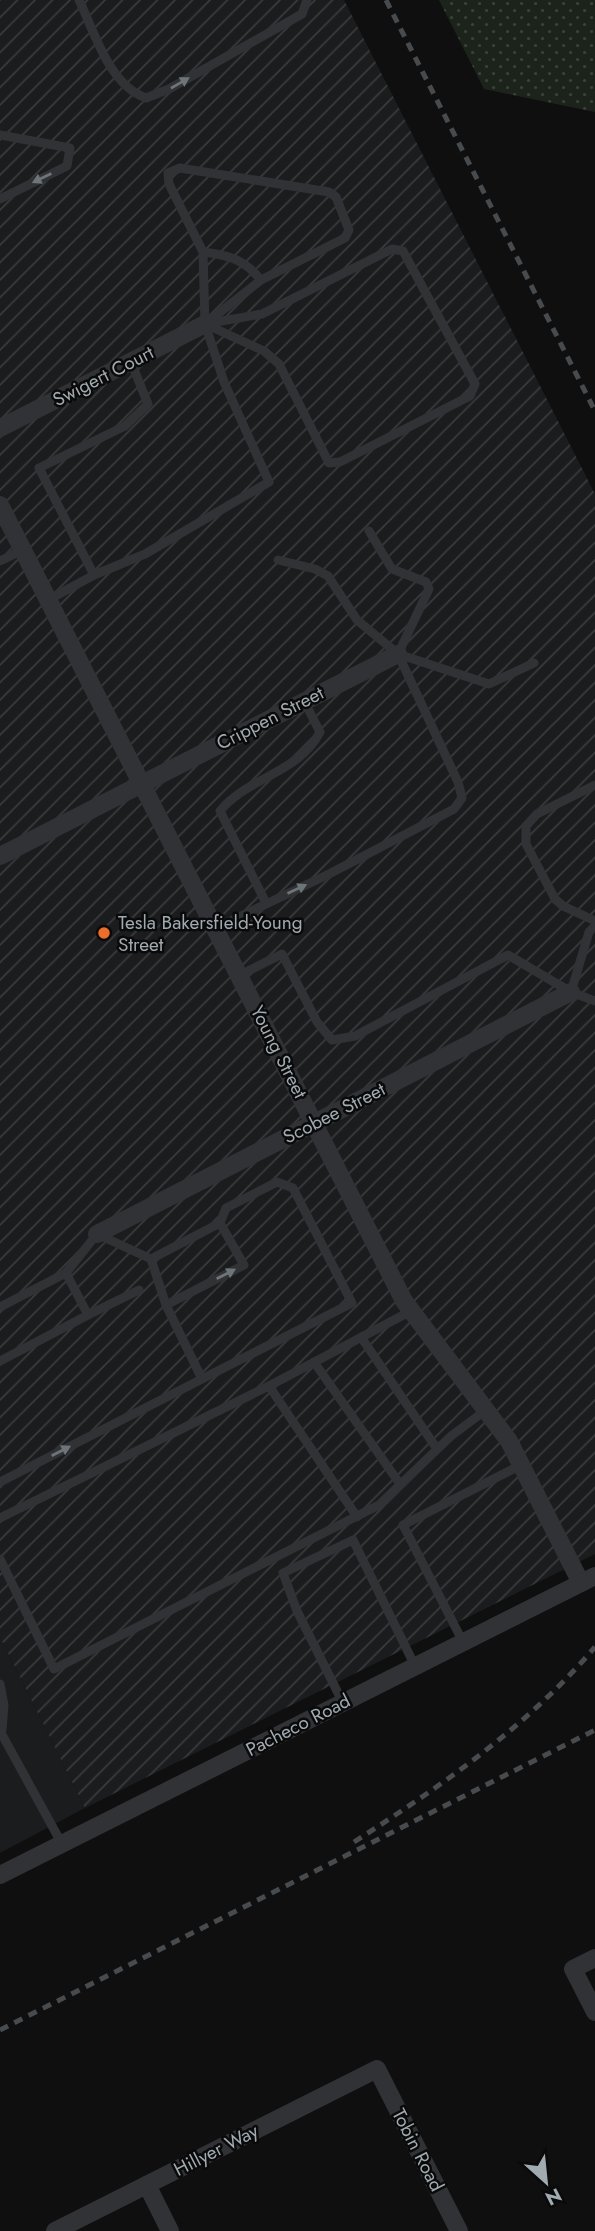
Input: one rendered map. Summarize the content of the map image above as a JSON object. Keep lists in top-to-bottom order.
{
  "streets": {
    "street": [
      "Swigert Court",
      "Crippen Street",
      "Young Street",
      "Scobee Street",
      "Pacheco Road",
      "Hillyer Way",
      "Tobin Road"
    ]
  },
  "crossings": [
    ["Crippen Street", "Young Street"],
    ["Young Street", "Scobee Street"],
    ["Young Street", "Pacheco Road"],
    ["Hillyer Way", "Tobin Road"]
  ],
  "places": ["Tesla Bakersfield-Young Street"],
  "north": "bottom right"
}
